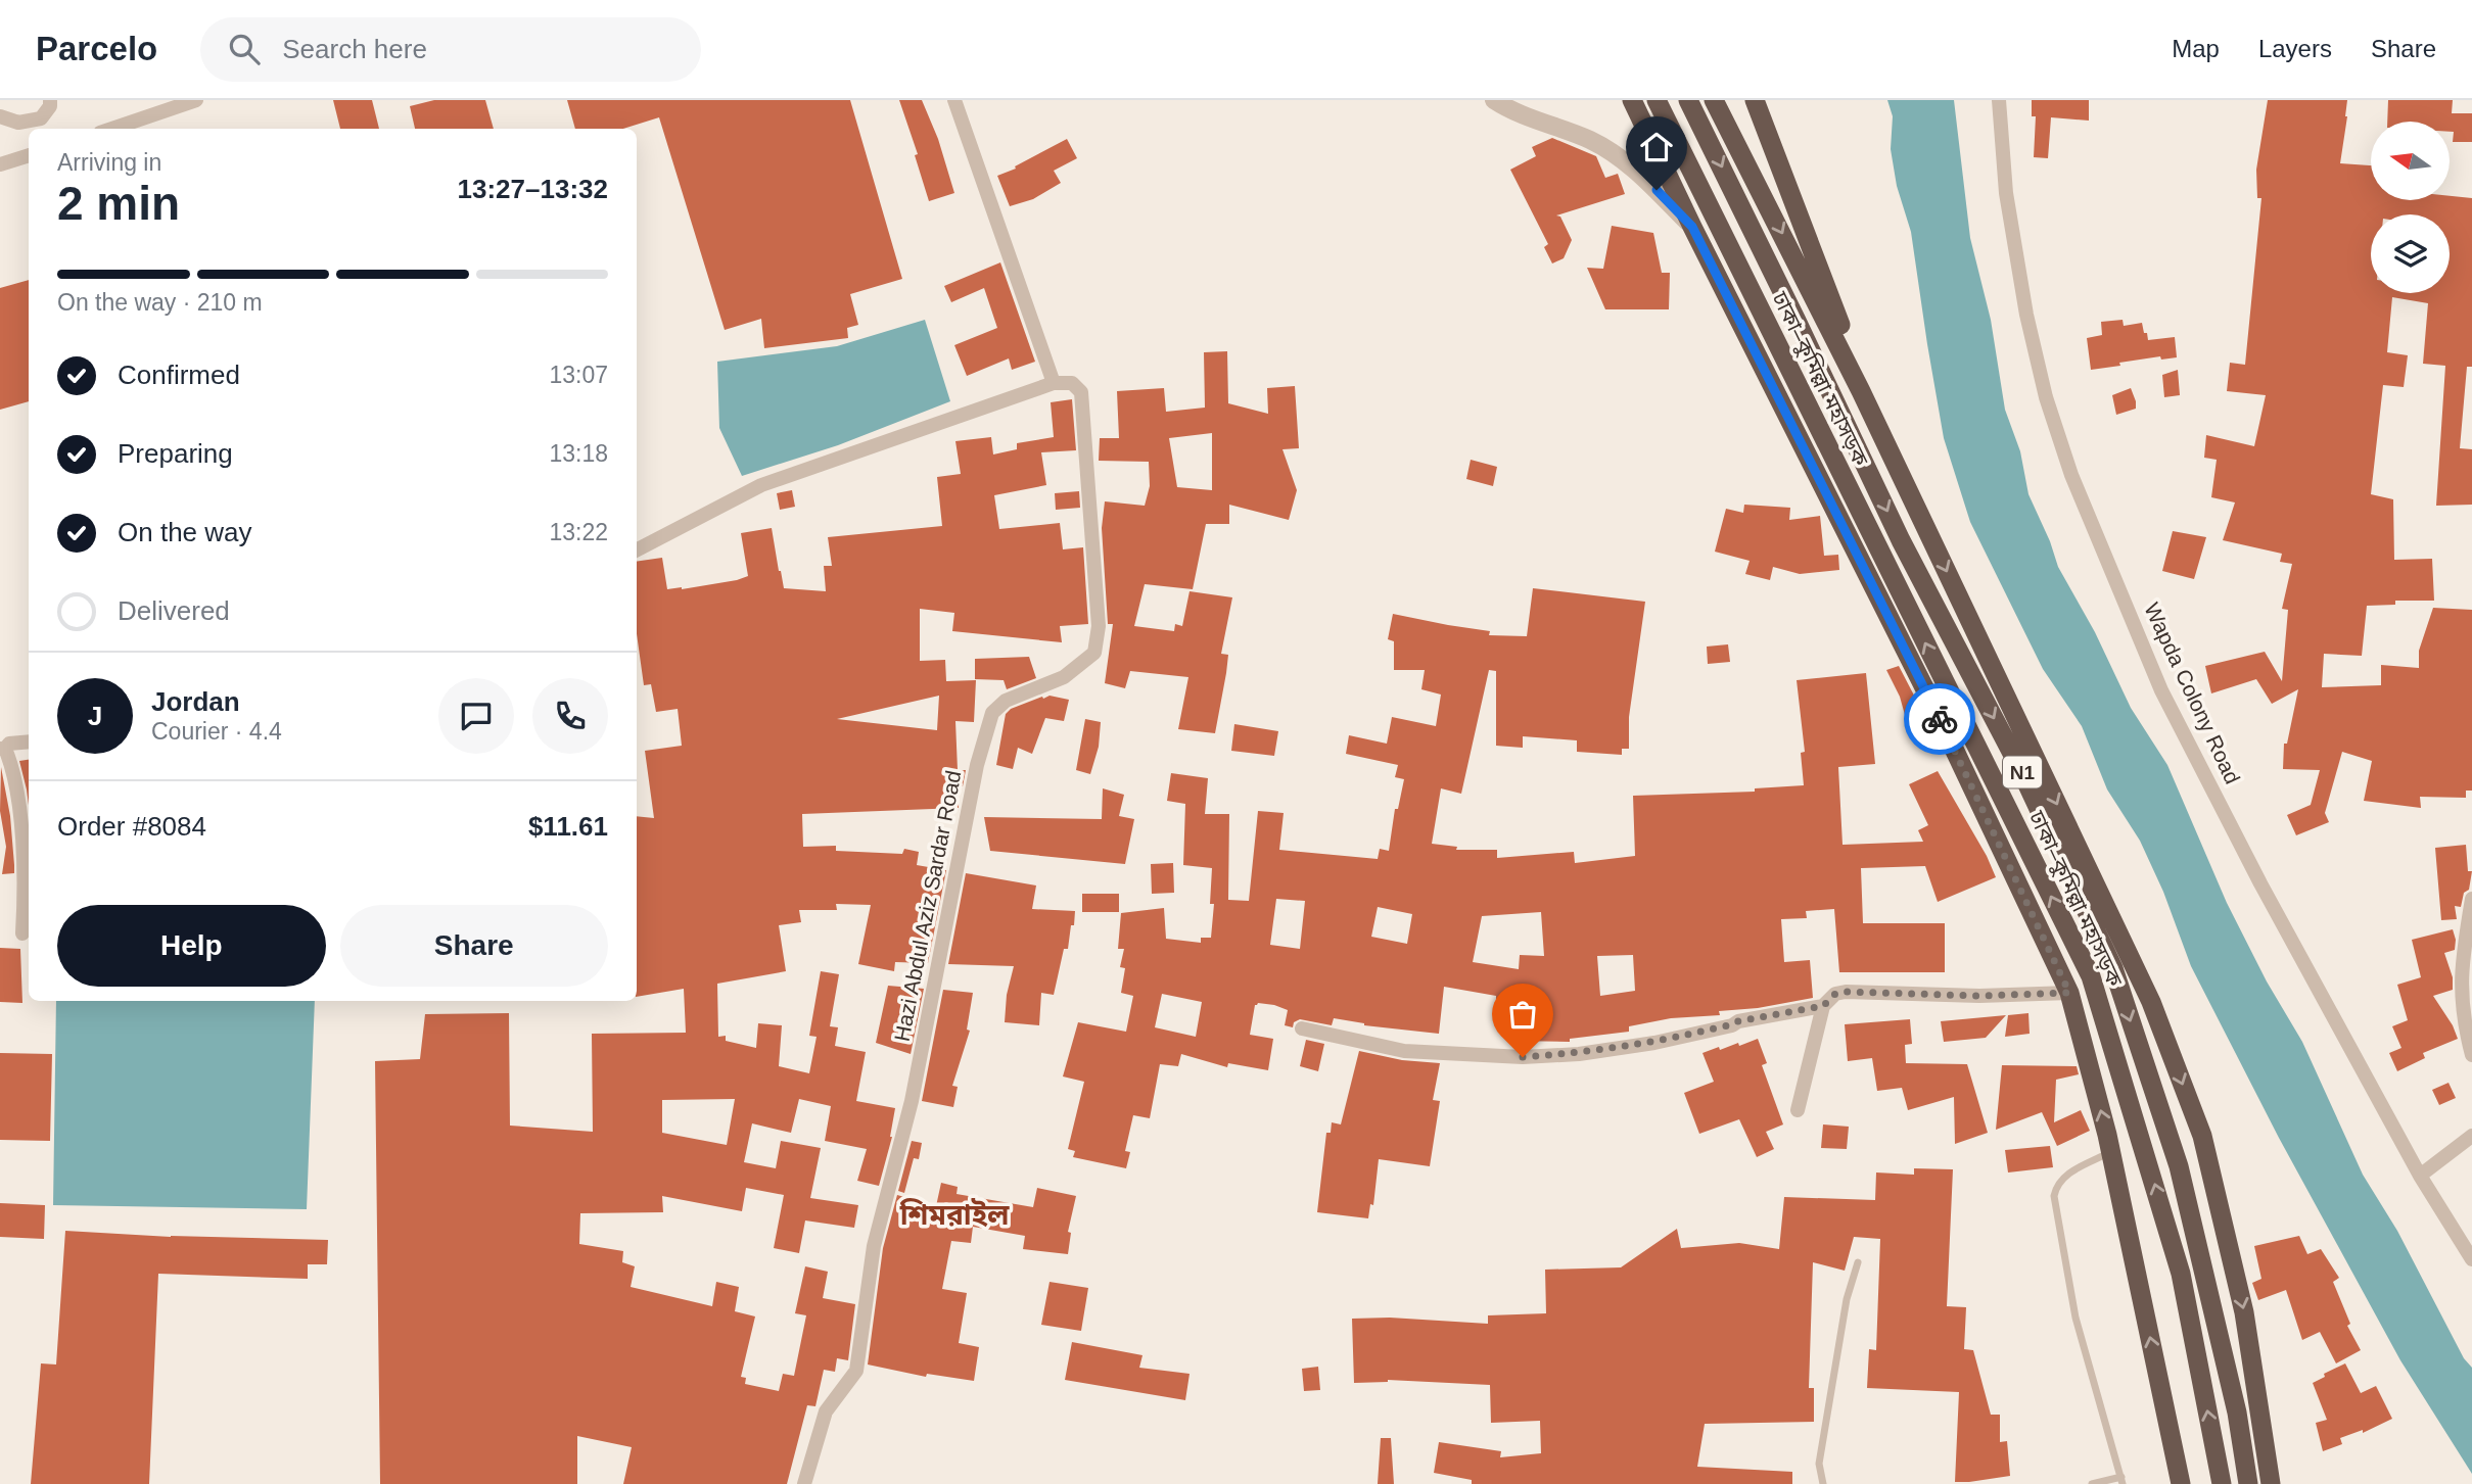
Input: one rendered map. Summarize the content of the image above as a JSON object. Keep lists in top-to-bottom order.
{
  "streets": {
    "highway": ["ঢাকা–কুমিল্লা মহাসড়ক", "N1"],
    "street": ["Wapda Colony Road", "Hazi Abdul Aziz Sardar Road"]
  },
  "districts": ["শিমরাইল"],
  "north": "left",
  "page": {
    "header": "Parcelo",
    "search": "Search here",
    "nav": ["Map", "Layers", "Share"],
    "heading": ["2 min", "Arriving in", "13:27–13:32"],
    "panel": [
      "Jordan",
      "Courier · 4.4",
      "Order #8084",
      "$11.61"
    ],
    "bar": "On the way · 210 m",
    "list": [
      ["Confirmed", "13:07"],
      ["Preparing", "13:18"],
      ["On the way", "13:22"],
      "Delivered"
    ],
    "round": "J",
    "buttons": ["Help", "Share"]
  }
}
